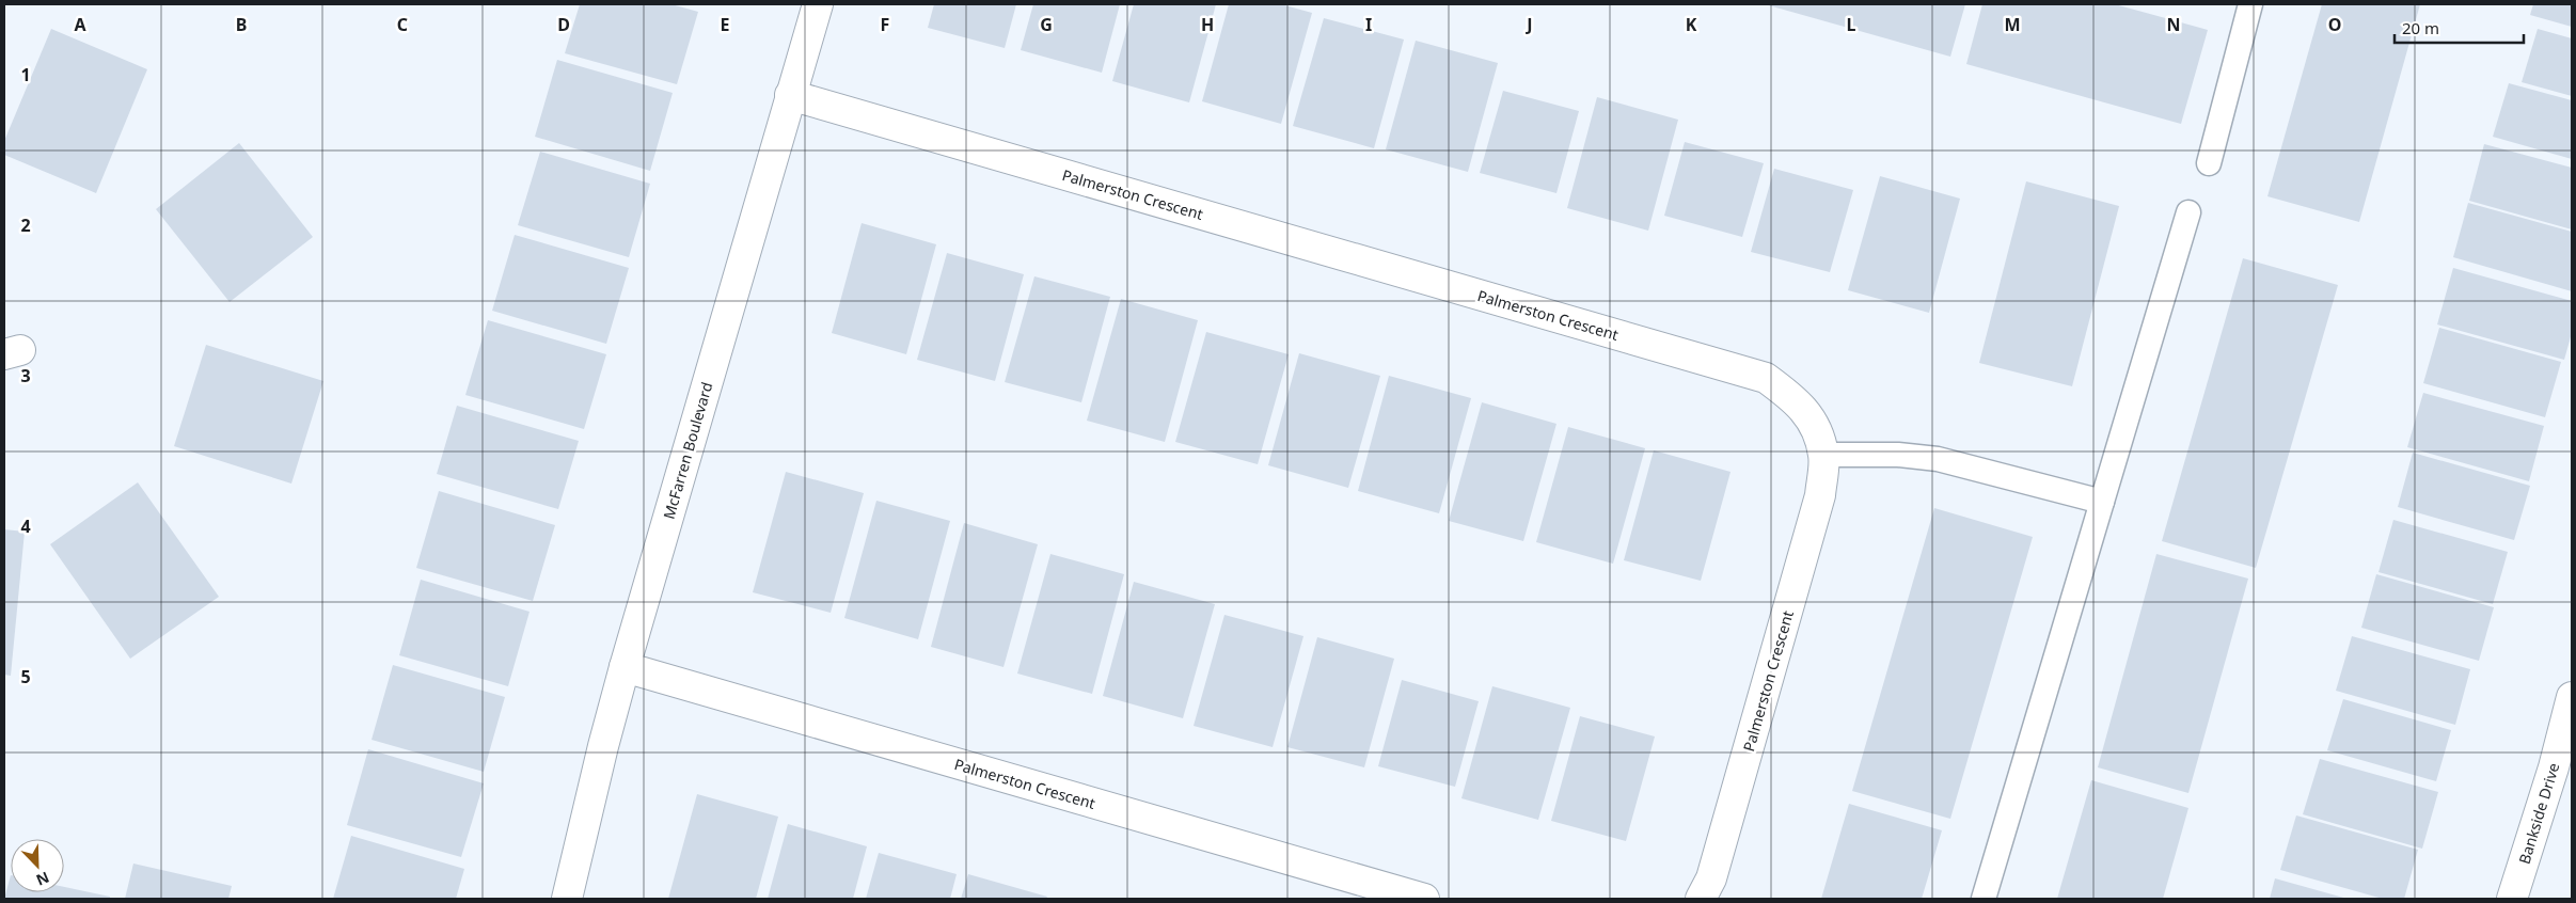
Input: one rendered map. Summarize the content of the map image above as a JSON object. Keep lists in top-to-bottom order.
{
  "streets": {
    "street": ["Palmerston Crescent", "McFarren Boulevard", "Bankside Drive"]
  },
  "crossings": [
    ["Palmerston Crescent", "McFarren Boulevard"]
  ],
  "scale_bar": "20 m",
  "north": "bottom right",
  "grid": {
    "columns": [
      "A",
      "B",
      "C",
      "D",
      "E",
      "F",
      "G",
      "H",
      "I",
      "J",
      "K",
      "L",
      "M",
      "N",
      "O"
    ],
    "rows": [
      "1",
      "2",
      "3",
      "4",
      "5"
    ]
  }
}
